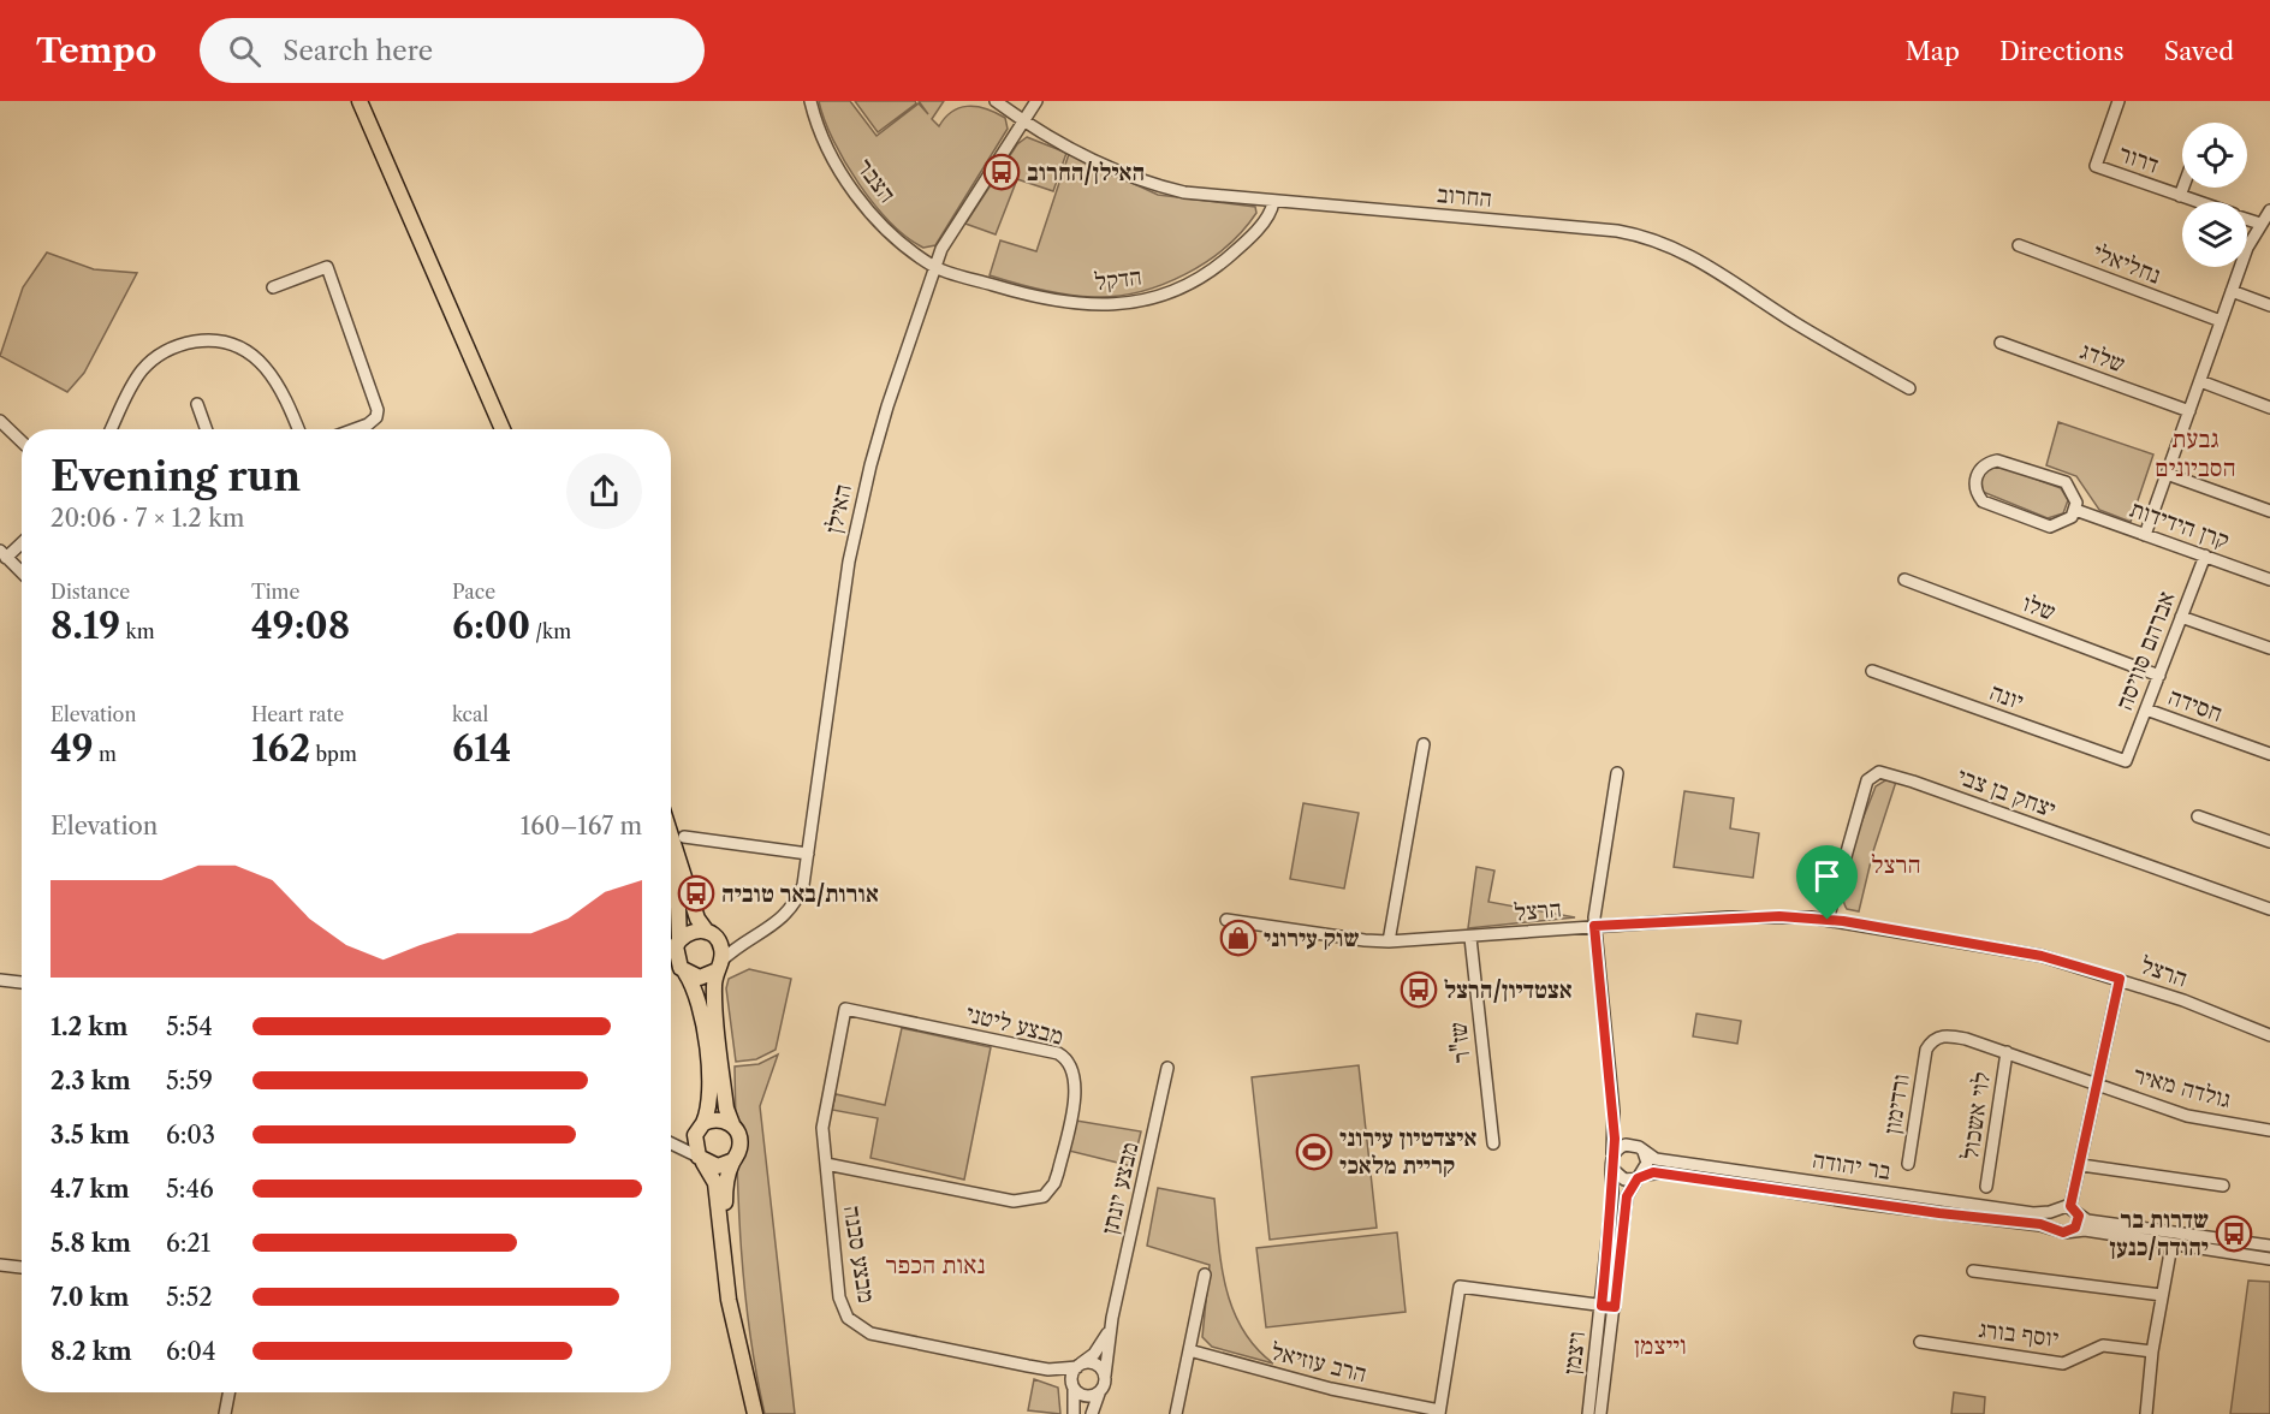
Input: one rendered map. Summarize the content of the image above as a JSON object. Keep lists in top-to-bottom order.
{
  "streets": {
    "street": [
      "דרור",
      "הצבר",
      "החרוב",
      "נחליאלי",
      "הדקל",
      "שלדג",
      "האילן",
      "קרן הידידות",
      "שלו",
      "אברהם סוויסה",
      "יונה",
      "חסידה",
      "יצחק בן צבי",
      "הרצל",
      "מבצע ליטני",
      "שז\"ר",
      "גולדה מאיר",
      "ורדימון",
      "לוי אשכול",
      "בר יהודה",
      "מבצע יונתן",
      "מבצע סבנה",
      "יוסף בורג",
      "ויצמן",
      "הרב עוזיאל"
    ]
  },
  "crossings": [
    ["הצבר", "הדקל"],
    ["הצבר", "האילן"],
    ["החרוב", "הדקל"],
    ["החרוב", "האילן"],
    ["הדקל", "האילן"],
    ["קרן הידידות", "אברהם סוויסה"],
    ["שלו", "אברהם סוויסה"],
    ["אברהם סוויסה", "יונה"],
    ["אברהם סוויסה", "חסידה"],
    ["יצחק בן צבי", "הרצל"],
    ["הרצל", "שז\"ר"],
    ["הרצל", "ויצמן"],
    ["מבצע ליטני", "מבצע סבנה"],
    ["גולדה מאיר", "ורדימון"],
    ["גולדה מאיר", "לוי אשכול"],
    ["בר יהודה", "ויצמן"],
    ["מבצע יונתן", "מבצע סבנה"]
  ],
  "districts": [
    "גבעת הסביונים",
    "הרצל",
    "נאות הכפר",
    "וייצמן"
  ],
  "places": {
    "bus stop": [
      "האילן/החרוב",
      "אורות/באר טוביה",
      "אצטדיון/הרצל",
      "שדרות בר יהודה/כנען"
    ],
    "shop": ["שוק עירוני"],
    "sports": ["איצדטיון עירוני קריית מלאכי"]
  },
  "page": {
    "header": "Tempo",
    "search": "Search here",
    "nav": ["Map", "Directions", "Saved"],
    "heading": ["Evening run", "20:06 · 7 × 1.2 km"],
    "stats": [
      ["Distance", "8.19 km"],
      ["Time", "49:08"],
      ["Pace", "6:00 /km"],
      ["Elevation", "49 m"],
      ["Heart rate", "162 bpm"],
      ["kcal", "614"]
    ],
    "chart": ["Elevation", "160–167 m"],
    "list": [
      {
        "name": "1.2 km",
        "note": "5:54"
      },
      {
        "name": "2.3 km",
        "note": "5:59"
      },
      {
        "name": "3.5 km",
        "note": "6:03"
      },
      {
        "name": "4.7 km",
        "note": "5:46"
      },
      {
        "name": "5.8 km",
        "note": "6:21"
      },
      {
        "name": "7.0 km",
        "note": "5:52"
      },
      {
        "name": "8.2 km",
        "note": "6:04"
      }
    ]
  }
}
